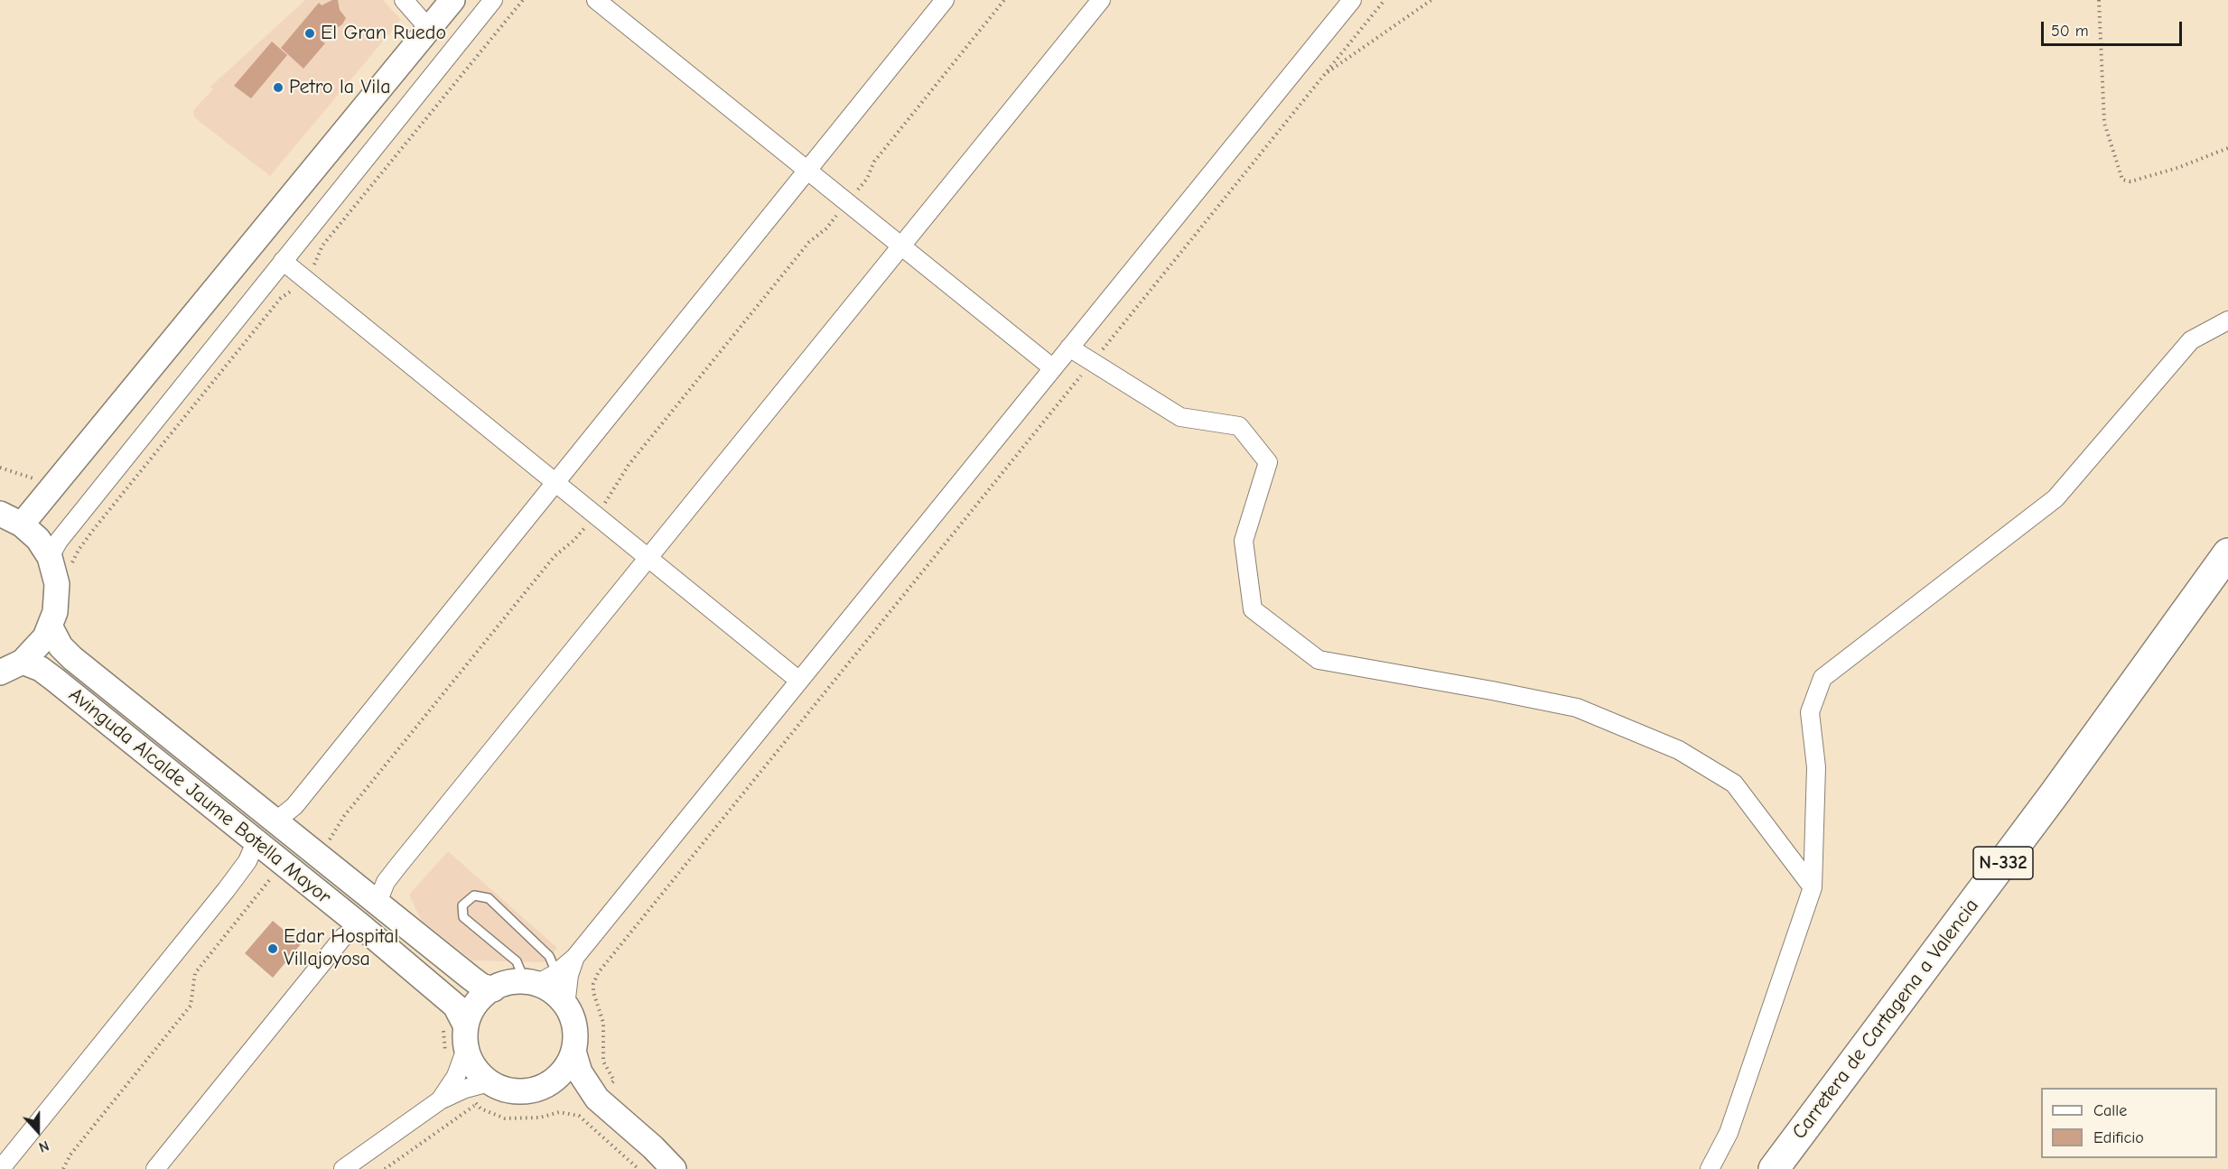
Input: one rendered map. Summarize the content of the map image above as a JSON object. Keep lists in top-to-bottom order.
{
  "streets": {
    "highway": ["N-332", "Carretera de Cartagena a Valencia"],
    "street": ["Avinguda Alcalde Jaume Botella Mayor"]
  },
  "places": ["El Gran Ruedo", "Petro la Vila", "Edar Hospital Villajoyosa"],
  "legend": ["Calle", "Edificio"],
  "scale_bar": "50 m",
  "north": "bottom"
}
